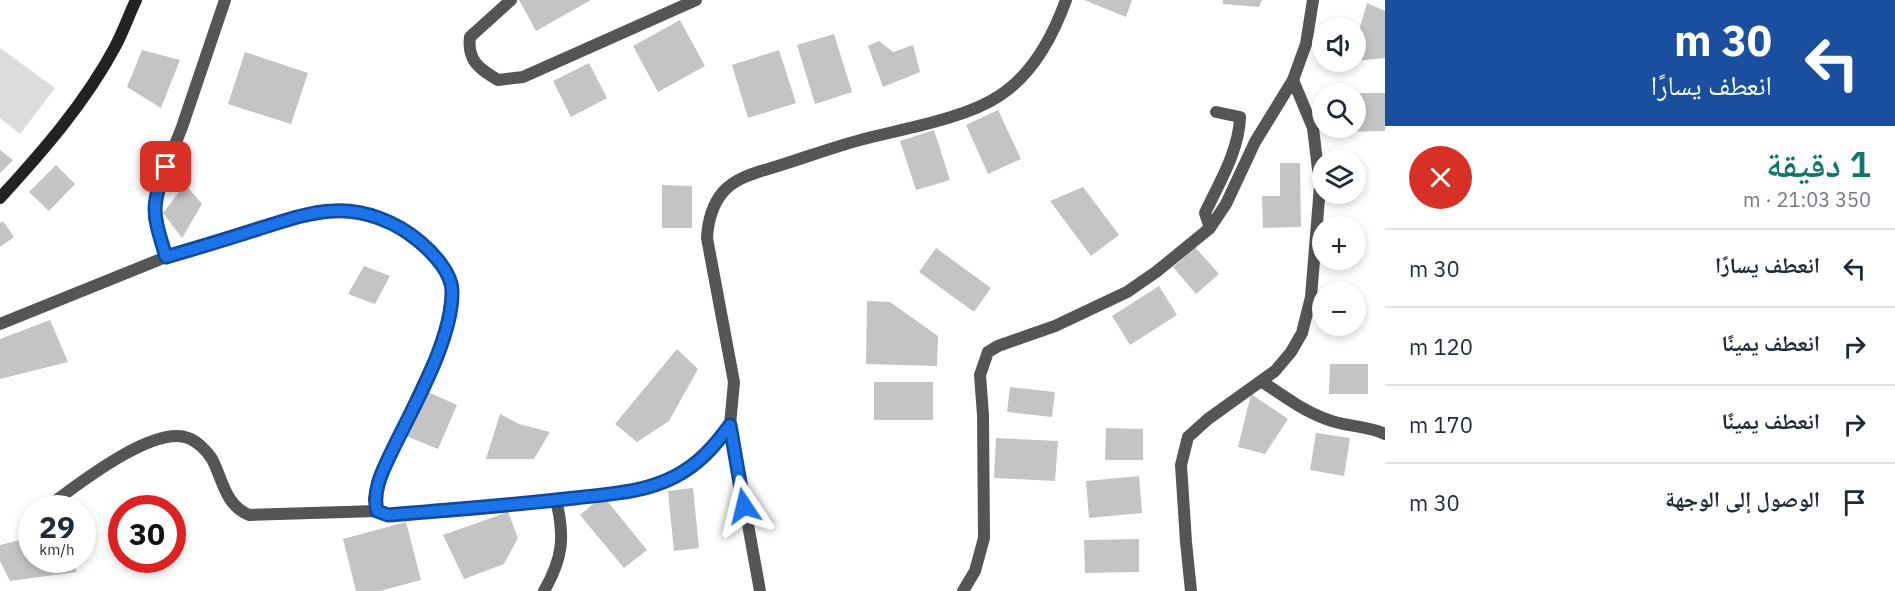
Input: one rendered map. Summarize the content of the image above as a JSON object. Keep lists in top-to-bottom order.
{
  "page": {
    "turn": ["30 m", "انعطف يسارًا"],
    "map_buttons": ["+", "−"],
    "heading": ["1 دقيقة", "350 m · 21:03"],
    "list": [
      {
        "name": "انعطف يسارًا",
        "value": "30 m"
      },
      {
        "name": "انعطف يمينًا",
        "value": "120 m"
      },
      {
        "name": "انعطف يمينًا",
        "value": "170 m"
      },
      {
        "name": "الوصول إلى الوجهة",
        "value": "30 m"
      }
    ],
    "speed": "29 km/h",
    "limit": "30"
  }
}
